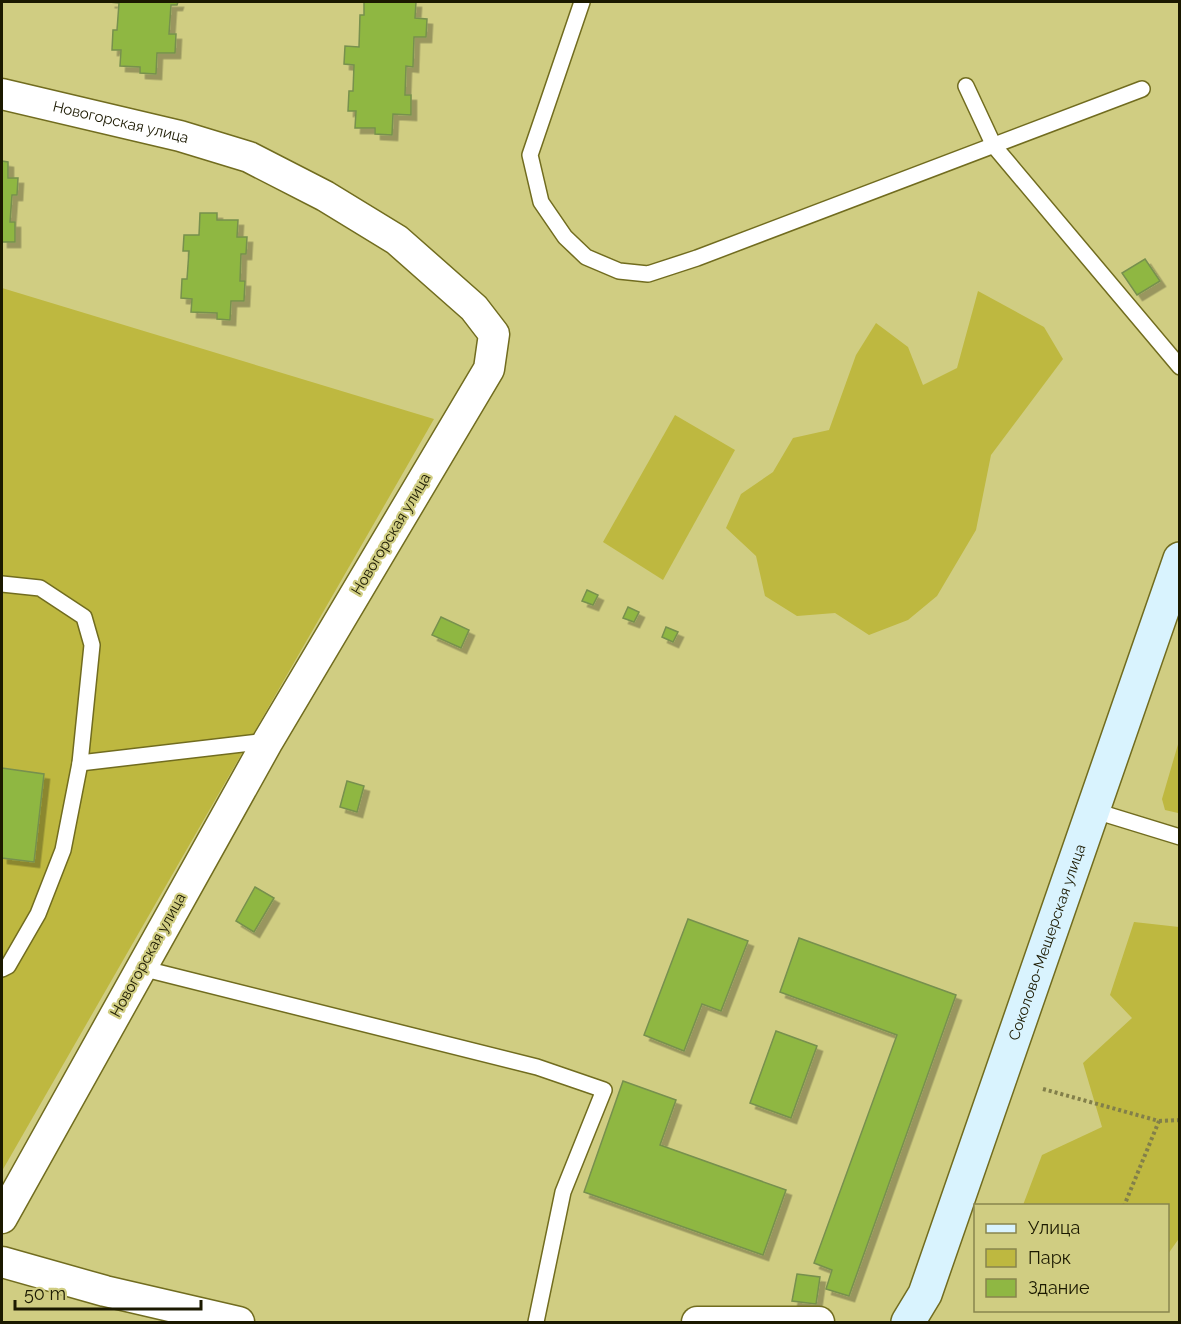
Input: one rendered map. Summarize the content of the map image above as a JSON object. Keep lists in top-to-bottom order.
{
  "streets": {
    "street": ["Новогорская улица", "Соколово-Мещерская улица"]
  },
  "legend": ["Улица", "Парк", "Здание"],
  "scale_bar": "50 m"
}
